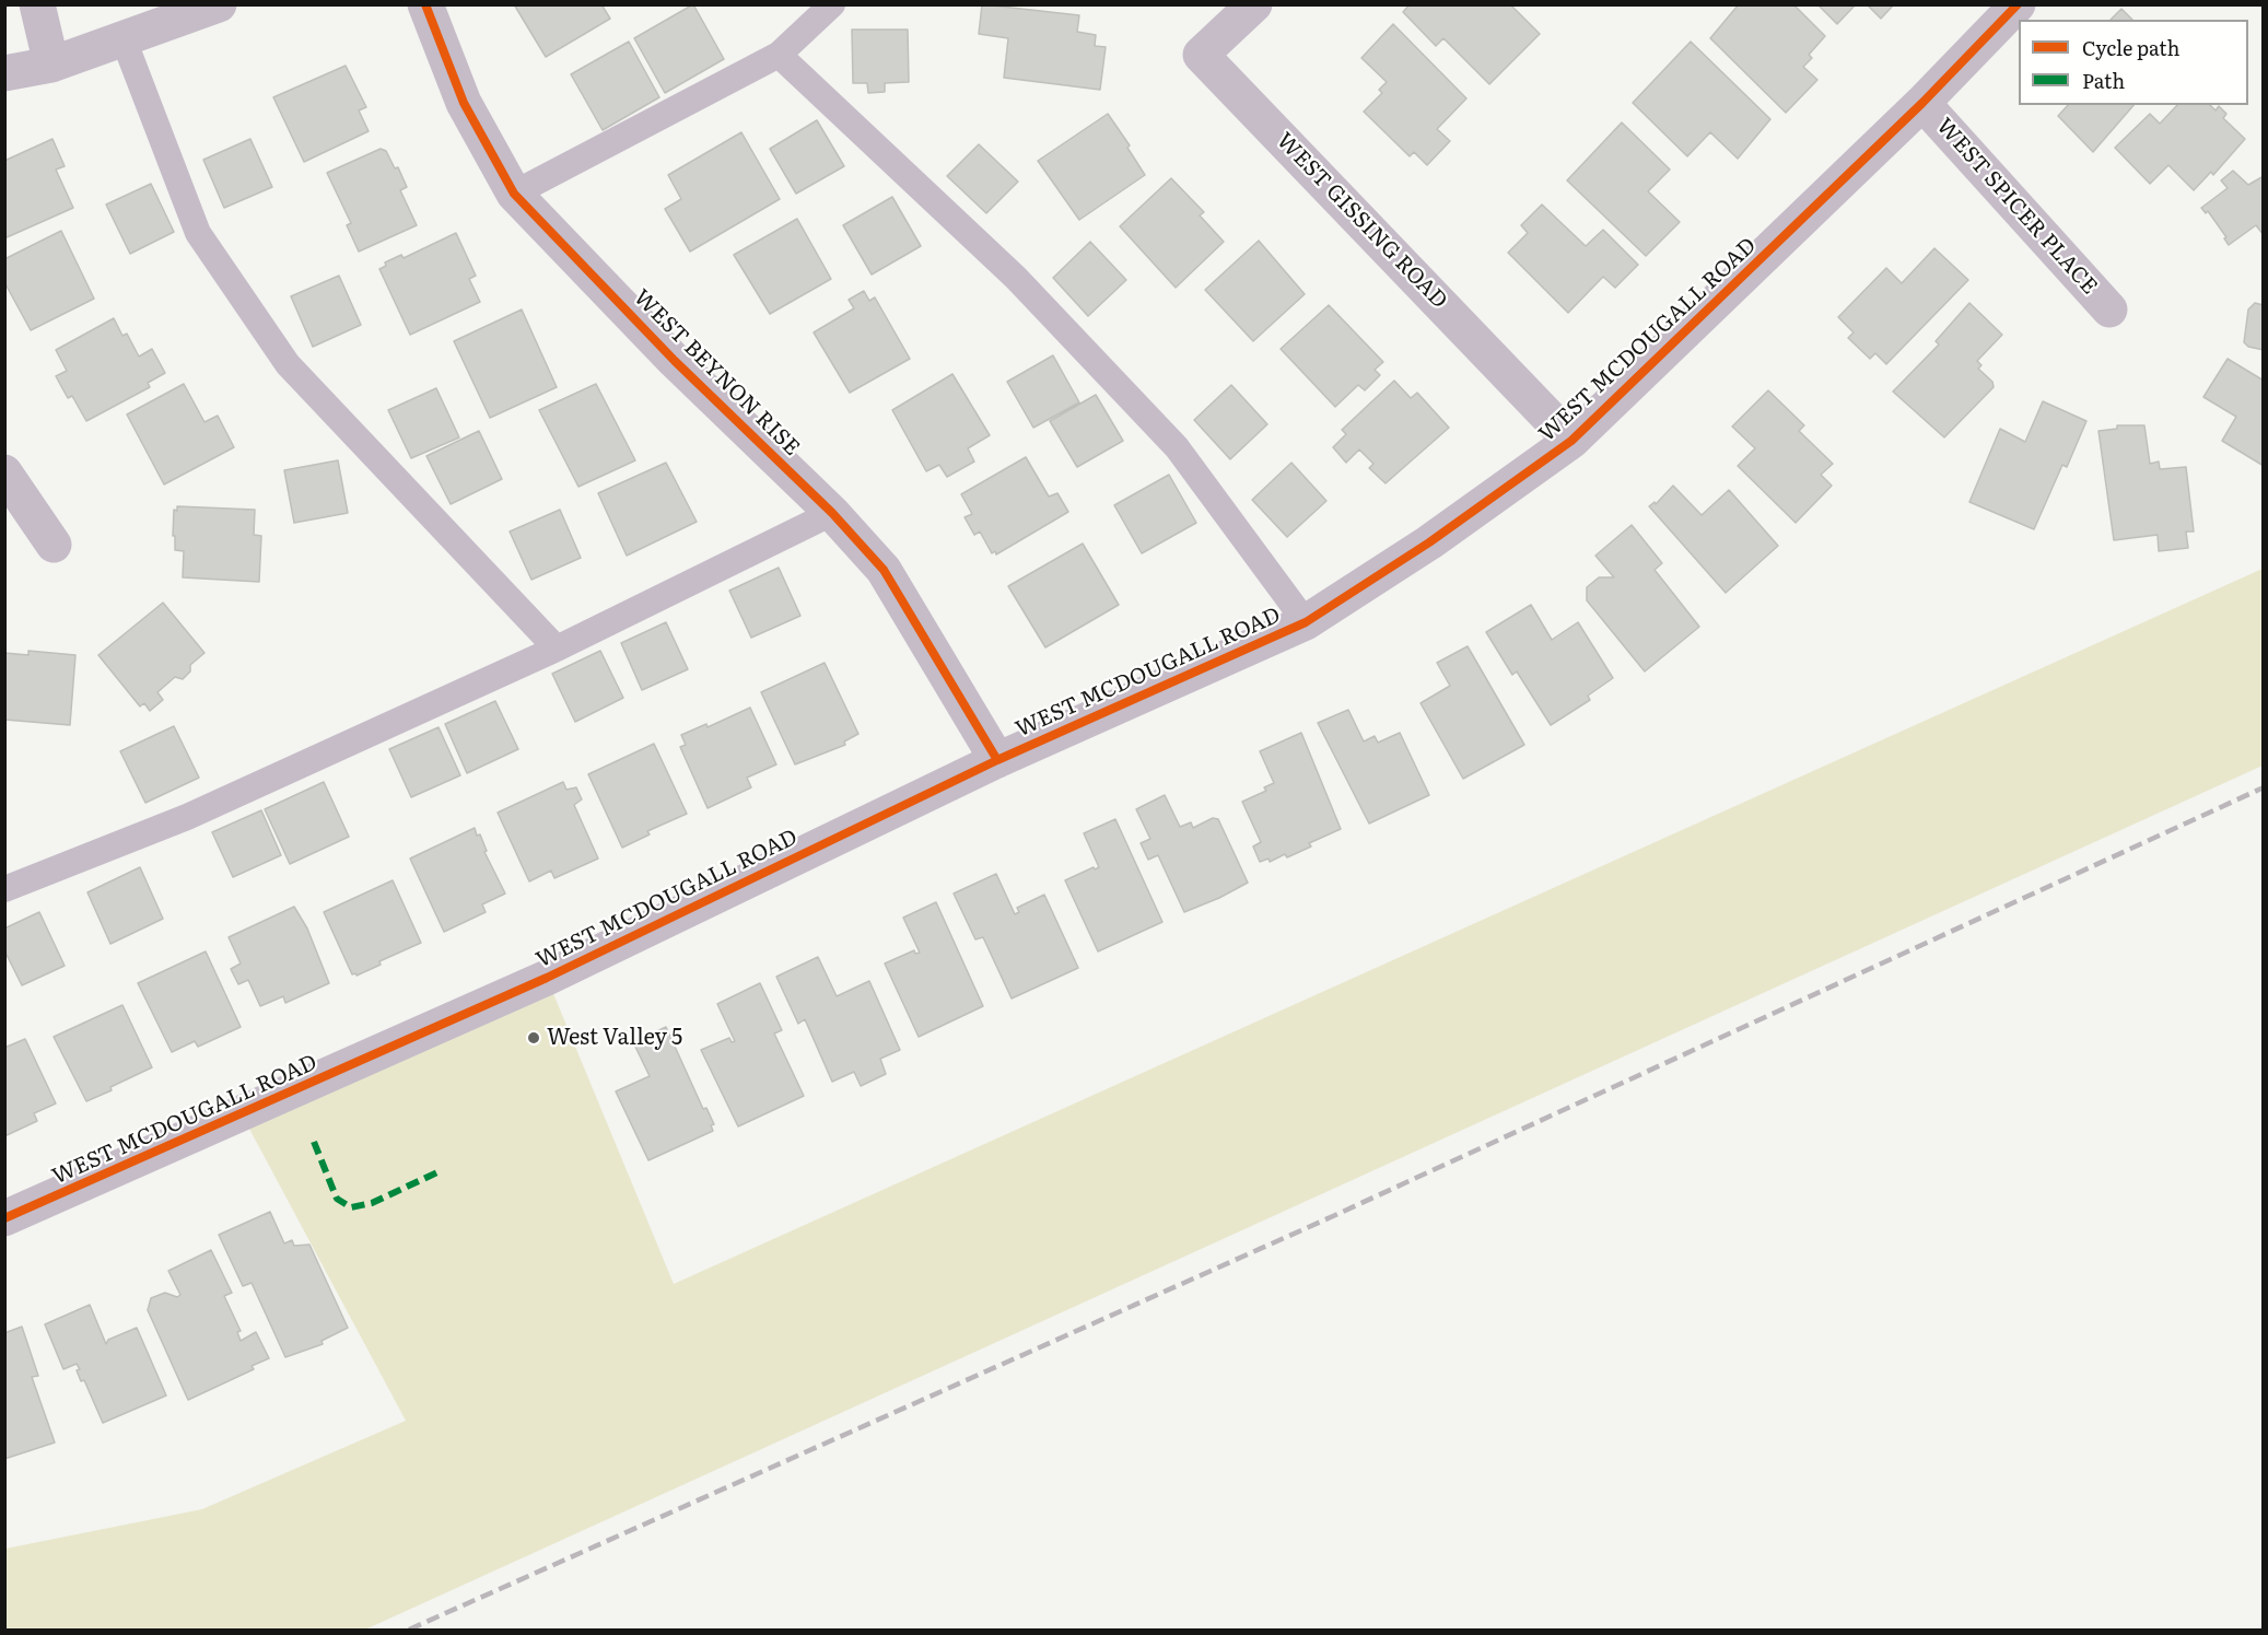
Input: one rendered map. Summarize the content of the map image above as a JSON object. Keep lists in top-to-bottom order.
{
  "streets": {
    "street": [
      "WEST SPICER PLACE",
      "WEST GISSING ROAD",
      "WEST MCDOUGALL ROAD",
      "WEST BEYNON RISE"
    ]
  },
  "crossings": [
    ["WEST SPICER PLACE", "WEST MCDOUGALL ROAD"],
    ["WEST GISSING ROAD", "WEST MCDOUGALL ROAD"],
    ["WEST MCDOUGALL ROAD", "WEST BEYNON RISE"]
  ],
  "places": ["West Valley 5"],
  "legend": ["Cycle path", "Path"]
}
